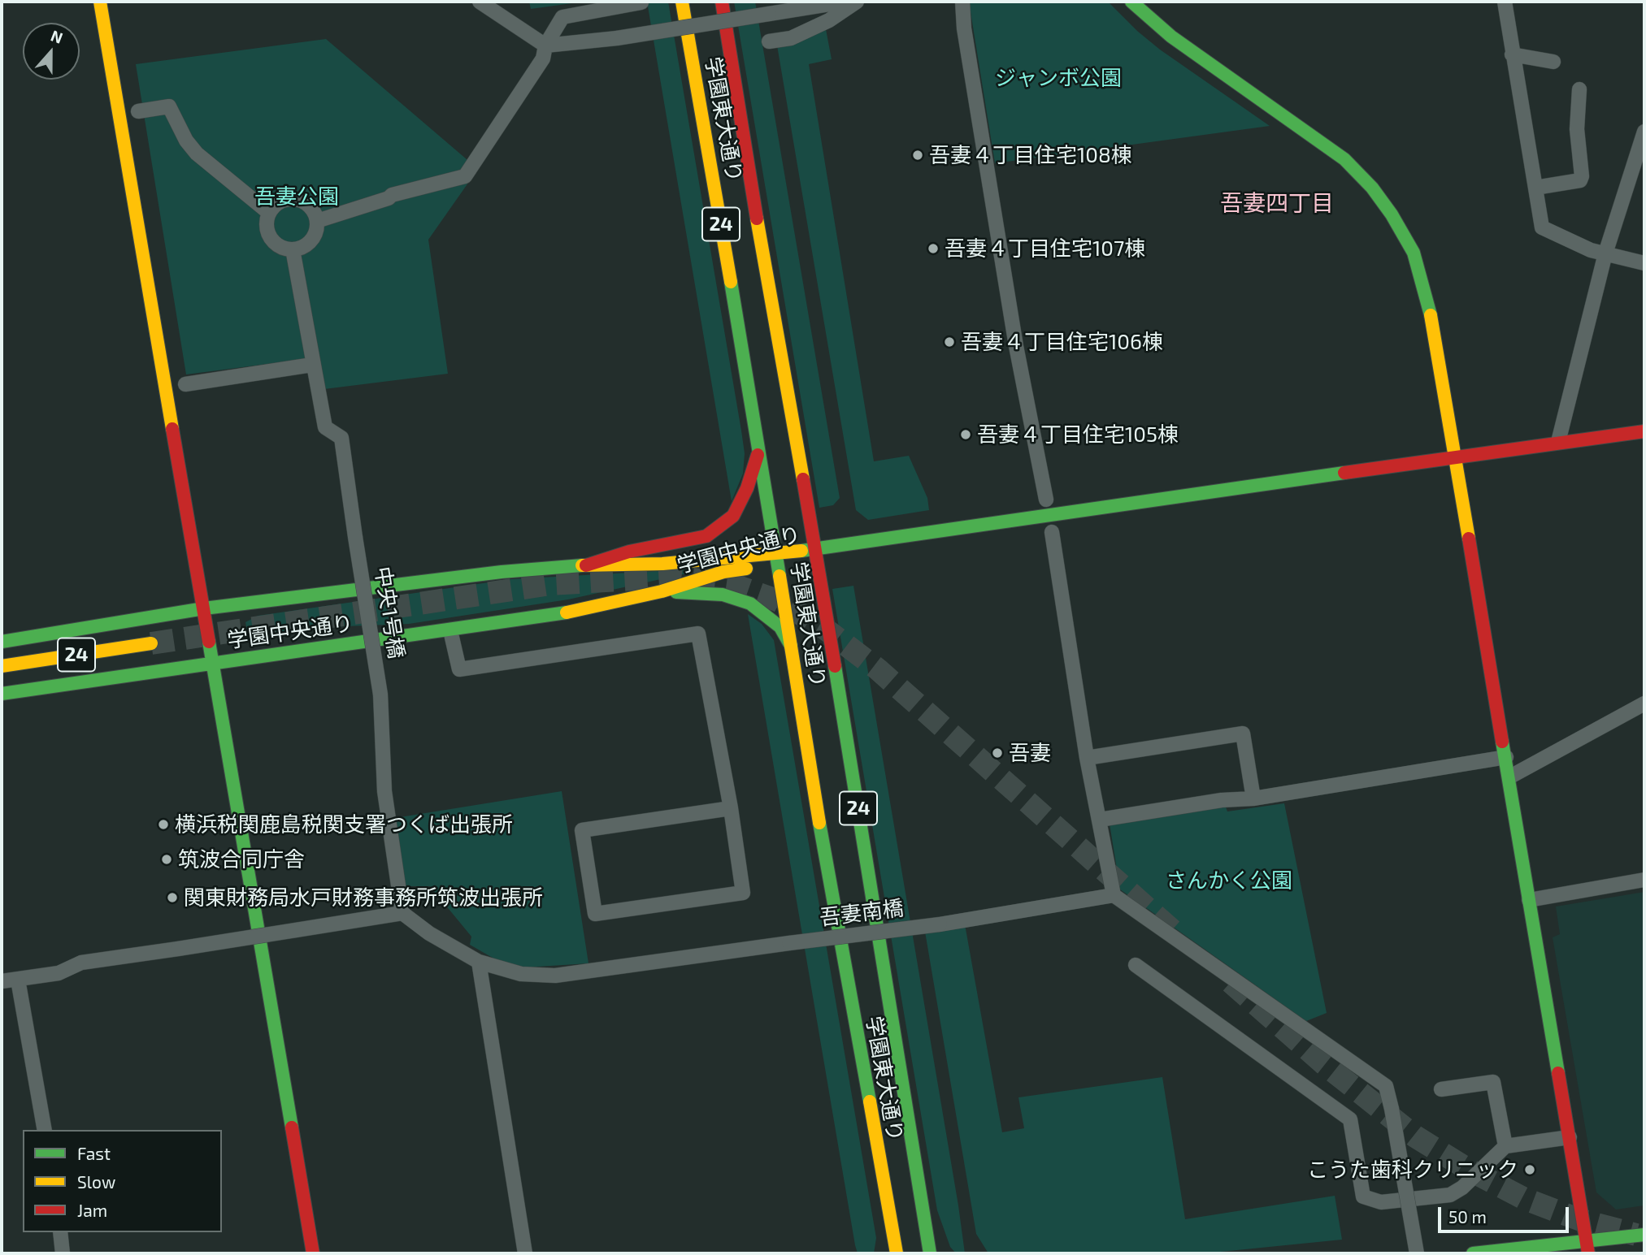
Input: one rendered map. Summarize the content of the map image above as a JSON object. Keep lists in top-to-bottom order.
{
  "streets": {
    "street": [
      "学園東大通り",
      "24",
      "学園中央通り",
      "中央1号橋",
      "吾妻南橋"
    ]
  },
  "crossings": [
    ["学園東大通り", "学園中央通り"],
    ["中央1号橋", "吾妻南橋"]
  ],
  "districts": ["吾妻四丁目"],
  "parks": ["ジャンボ公園", "吾妻公園", "さんかく公園"],
  "places": [
    "吾妻４丁目住宅108棟",
    "吾妻４丁目住宅107棟",
    "吾妻４丁目住宅106棟",
    "吾妻４丁目住宅105棟",
    "吾妻",
    "横浜税関鹿島税関支署つくば出張所",
    "筑波合同庁舎",
    "関東財務局水戸財務事務所筑波出張所",
    "こうた歯科クリニック"
  ],
  "legend": ["Fast", "Slow", "Jam"],
  "scale_bar": "50 m",
  "north": "top"
}
